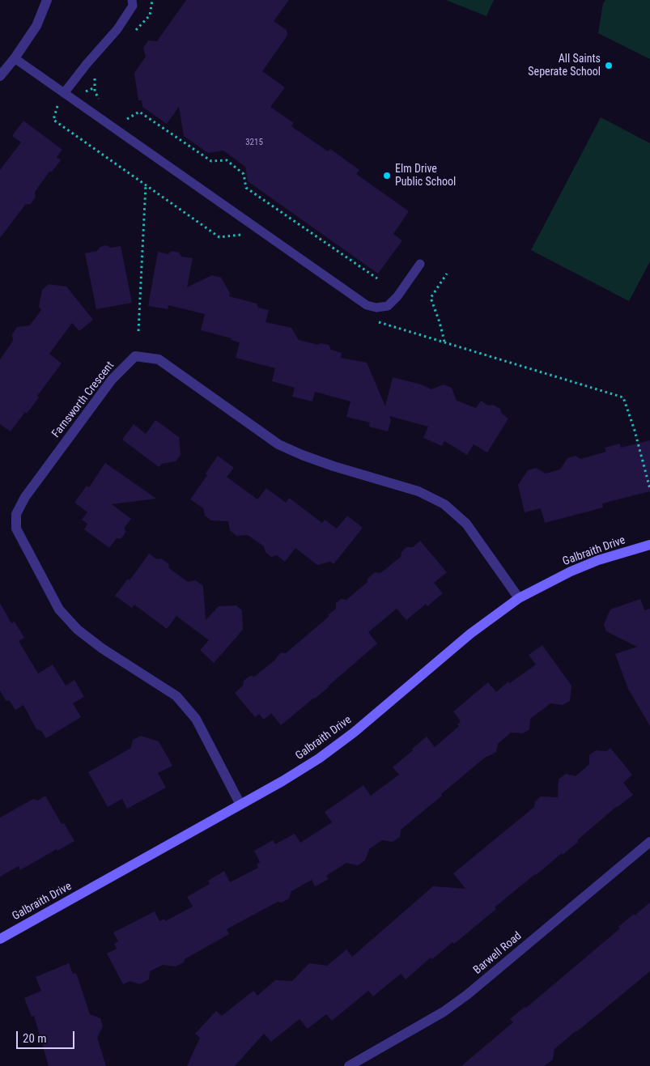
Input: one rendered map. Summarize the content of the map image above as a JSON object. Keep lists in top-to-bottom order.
{
  "streets": {
    "street": ["Farnsworth Crescent", "Galbraith Drive", "Barwell Road"]
  },
  "crossings": [
    ["Farnsworth Crescent", "Galbraith Drive"]
  ],
  "places": ["All Saints Seperate School", "Elm Drive Public School"],
  "house_numbers": ["3215"],
  "scale_bar": "20 m"
}
